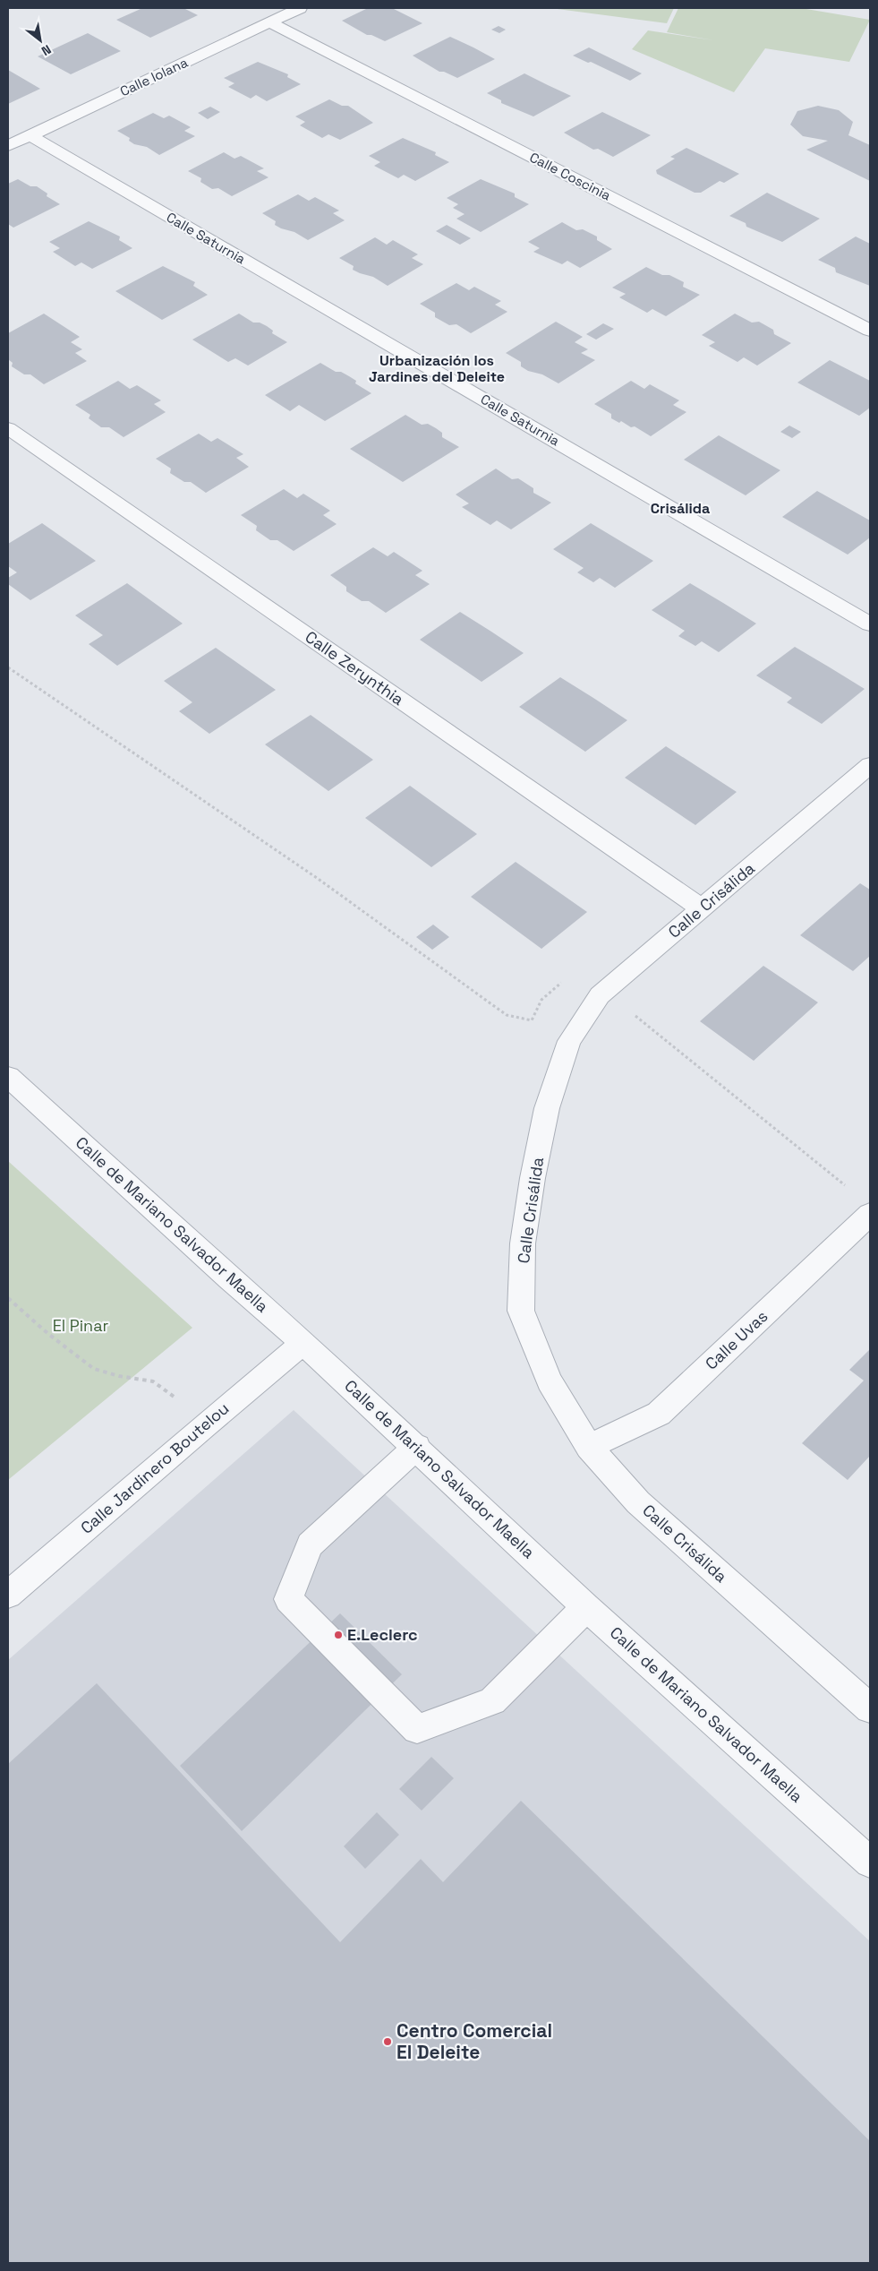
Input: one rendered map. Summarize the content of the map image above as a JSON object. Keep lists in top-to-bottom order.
{
  "streets": {
    "street": [
      "Calle Iolana",
      "Calle Coscinia",
      "Calle Saturnia",
      "Calle Zerynthia",
      "Calle Crisálida",
      "Calle de Mariano Salvador Maella",
      "Calle Uvas",
      "Calle Jardinero Boutelou"
    ]
  },
  "crossings": [
    ["Calle Iolana", "Calle Coscinia"],
    ["Calle Iolana", "Calle Saturnia"],
    ["Calle Zerynthia", "Calle Crisálida"],
    ["Calle Crisálida", "Calle Uvas"],
    ["Calle de Mariano Salvador Maella", "Calle Jardinero Boutelou"]
  ],
  "districts": ["Urbanización los Jardines del Deleite", "Crisálida"],
  "parks": ["El Pinar"],
  "places": ["E.Leclerc", "Centro Comercial El Deleite"],
  "north": "bottom right"
}
